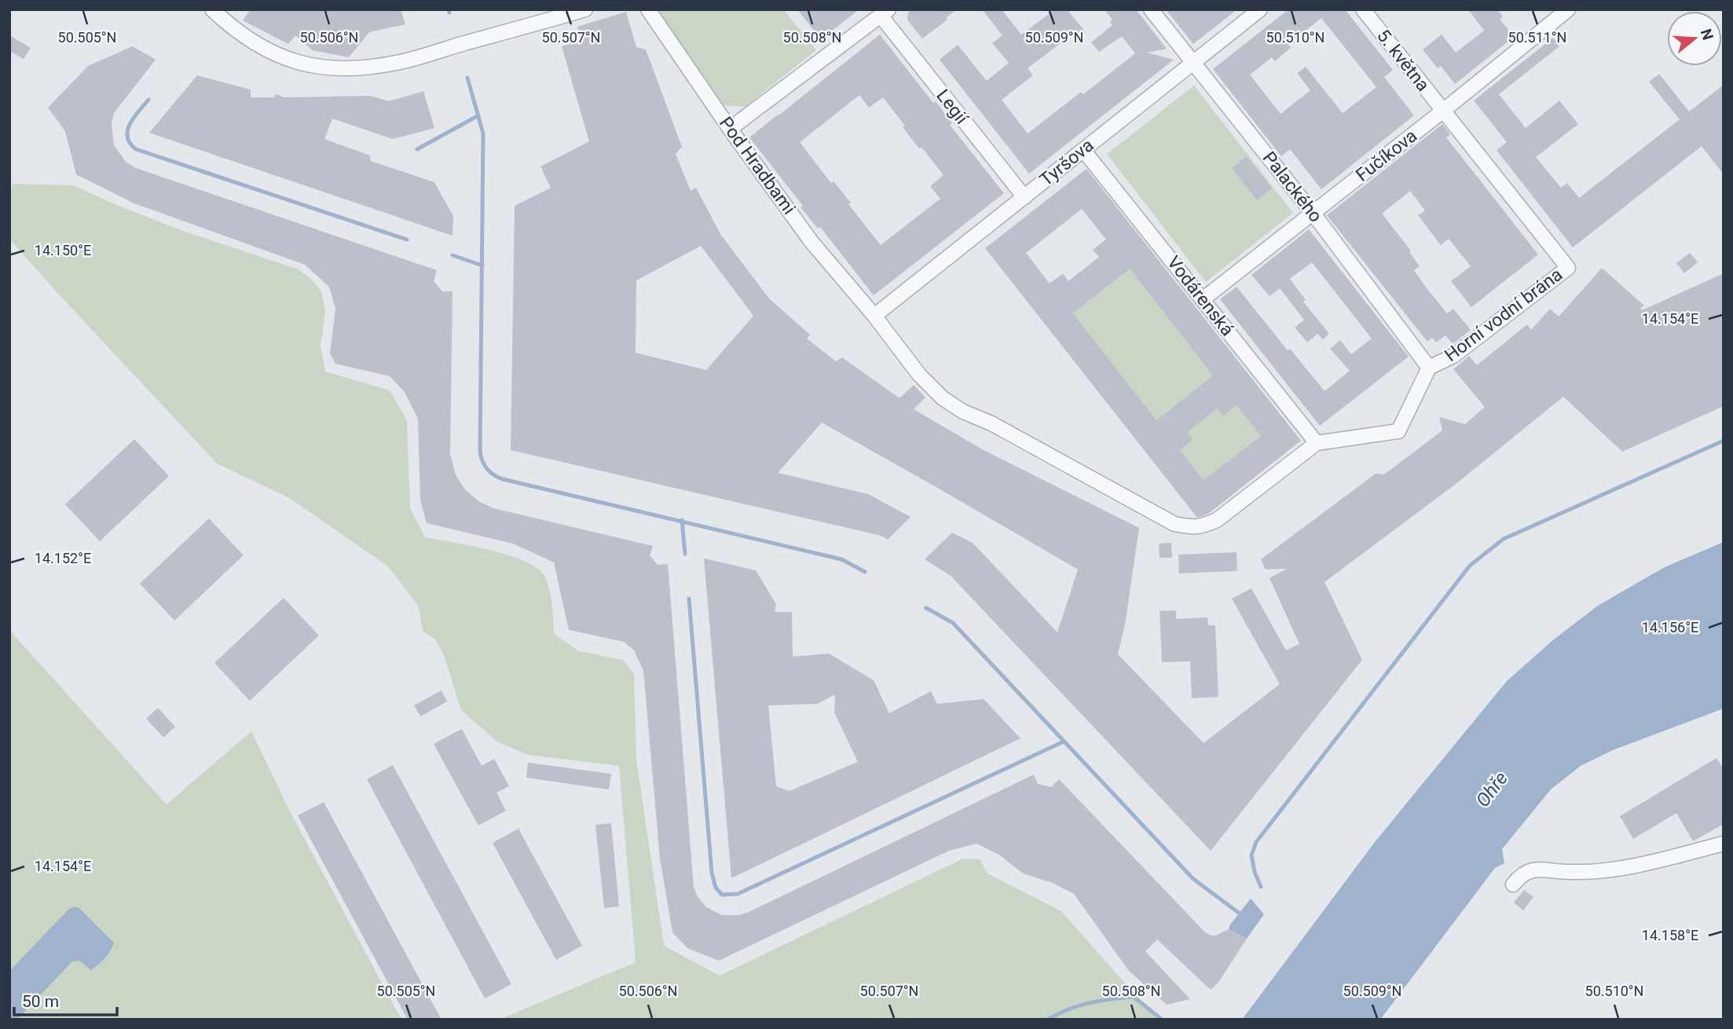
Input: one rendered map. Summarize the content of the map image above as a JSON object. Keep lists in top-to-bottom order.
{
  "streets": {
    "street": [
      "5. května",
      "Legií",
      "Fučíkova",
      "Tyršova",
      "Pod Hradbami",
      "Palackého",
      "Vodárenská",
      "Horní vodní brána"
    ]
  },
  "crossings": [
    ["5. května", "Fučíkova"],
    ["5. května", "Horní vodní brána"],
    ["Legií", "Tyršova"],
    ["Fučíkova", "Palackého"],
    ["Fučíkova", "Vodárenská"],
    ["Fučíkova", "Horní vodní brána"],
    ["Tyršova", "Pod Hradbami"],
    ["Tyršova", "Palackého"],
    ["Tyršova", "Vodárenská"],
    ["Pod Hradbami", "Vodárenská"],
    ["Pod Hradbami", "Horní vodní brána"],
    ["Palackého", "Horní vodní brána"],
    ["Vodárenská", "Horní vodní brána"]
  ],
  "water": ["Ohře"],
  "scale_bar": "50 m",
  "north": "right",
  "coordinates": [
    "50.505°N",
    "50.506°N",
    "50.507°N",
    "50.508°N",
    "50.509°N",
    "50.510°N",
    "50.511°N",
    "14.150°E",
    "14.154°E",
    "14.152°E",
    "14.156°E",
    "14.158°E"
  ]
}
